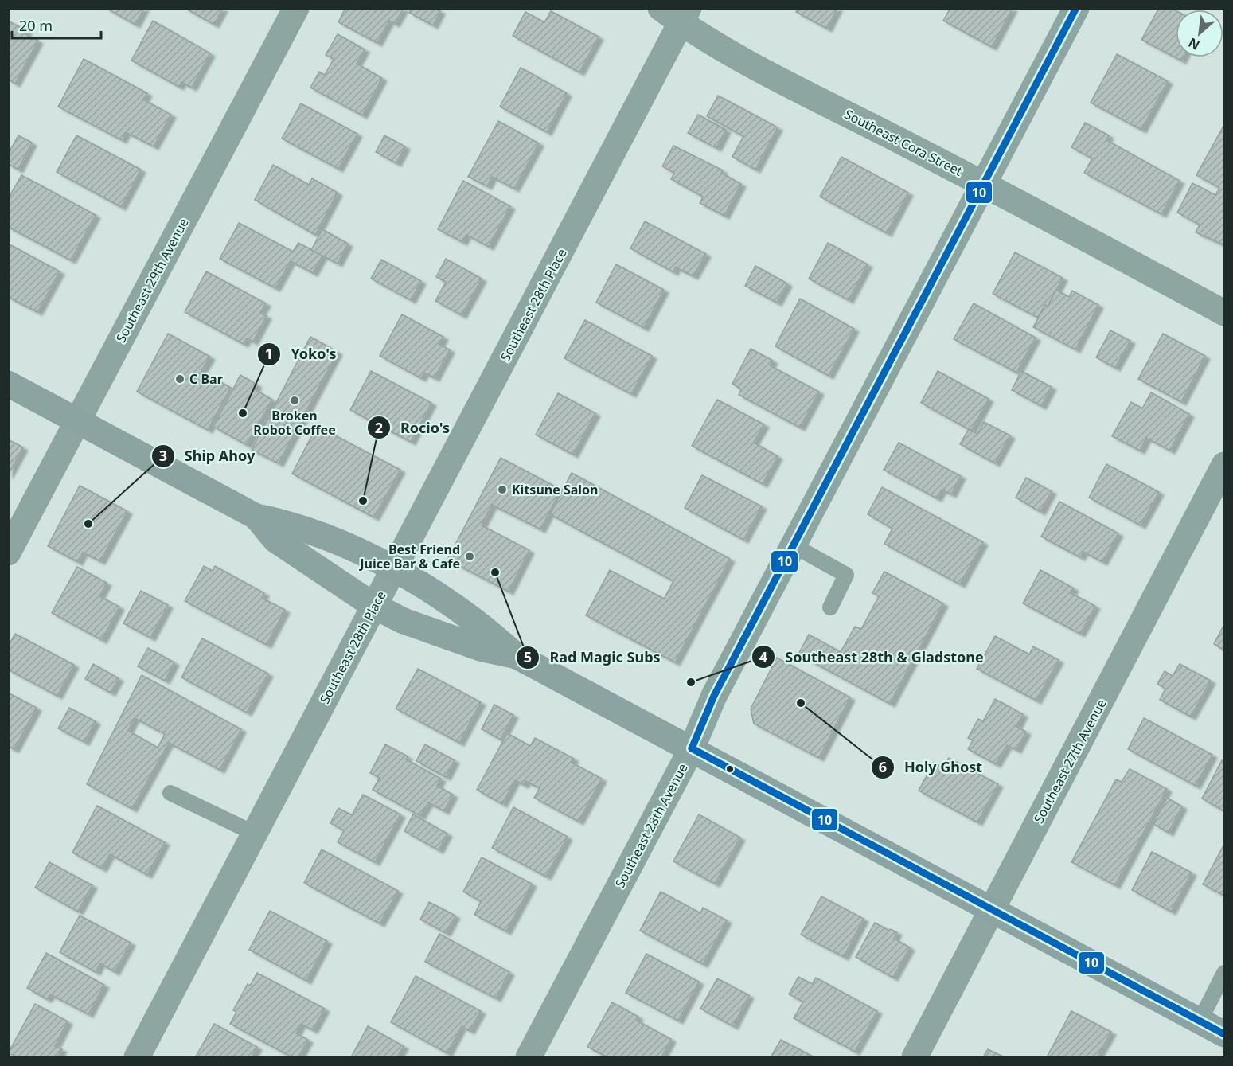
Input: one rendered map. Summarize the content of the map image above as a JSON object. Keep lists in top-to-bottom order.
{
  "streets": {
    "street": [
      "Southeast Cora Street",
      "Southeast 29th Avenue",
      "Southeast 28th Place",
      "Southeast 27th Avenue",
      "Southeast 28th Avenue"
    ]
  },
  "crossings": [
    ["Southeast Cora Street", "Southeast 28th Place"],
    ["Southeast Cora Street", "Southeast 28th Avenue"]
  ],
  "places": [
    "C Bar",
    "Broken Robot Coffee",
    "Yoko's",
    "Kitsune Salon",
    "Rocio's",
    "Ship Ahoy",
    "Best Friend Juice Bar & Cafe",
    "Rad Magic Subs",
    "Southeast 28th & Gladstone",
    "Holy Ghost"
  ],
  "lines": ["transit line 10"],
  "scale_bar": "20 m",
  "north": "bottom left"
}
